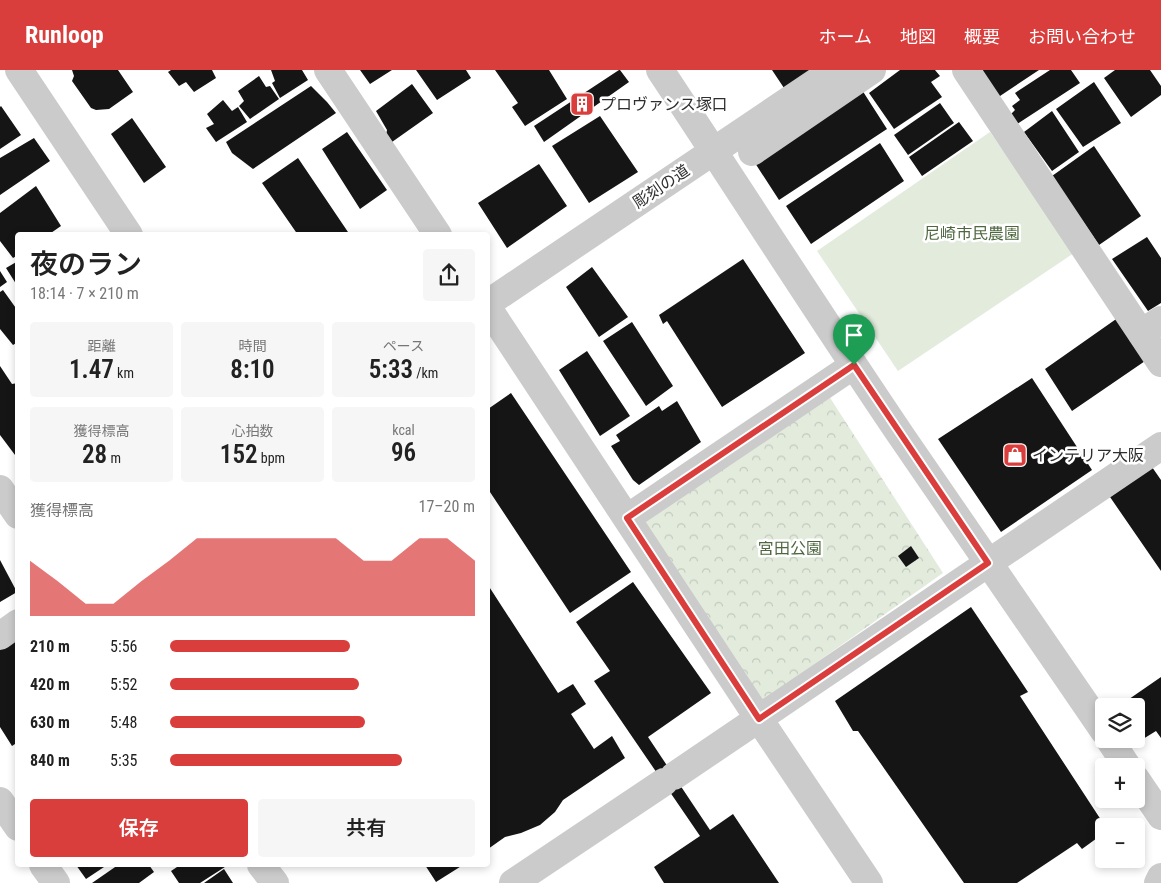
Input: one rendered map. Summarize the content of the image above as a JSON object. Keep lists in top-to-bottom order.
{
  "streets": {
    "street": ["彫刻の道"]
  },
  "parks": ["尼崎市民農園", "宮田公園"],
  "places": {
    "building": ["プロヴァンス塚口"],
    "shop": ["インテリア大阪"]
  },
  "page": {
    "header": "Runloop",
    "nav": [
      "ホーム",
      "地図",
      "概要",
      "お問い合わせ"
    ],
    "heading": ["夜のラン", "18:14 · 7 × 210 m"],
    "stats": [
      ["距離", "1.47 km"],
      ["時間", "8:10"],
      ["ペース", "5:33 /km"],
      ["獲得標高", "28 m"],
      ["心拍数", "152 bpm"],
      ["kcal", "96"]
    ],
    "chart": ["獲得標高", "17–20 m"],
    "list": [
      {
        "name": "210 m",
        "note": "5:56"
      },
      {
        "name": "420 m",
        "note": "5:52"
      },
      {
        "name": "630 m",
        "note": "5:48"
      },
      {
        "name": "840 m",
        "note": "5:35"
      }
    ],
    "map_buttons": ["+", "−"],
    "buttons": ["保存", "共有"]
  }
}
